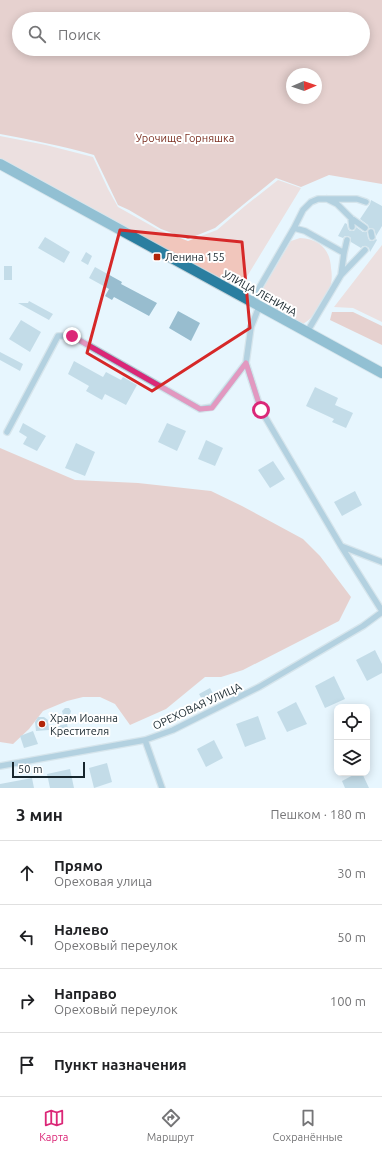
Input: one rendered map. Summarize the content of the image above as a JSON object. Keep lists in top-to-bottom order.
{
  "streets": {
    "main road": ["УЛИЦА ЛЕНИНА"],
    "lane": ["ОРЕХОВАЯ УЛИЦА"]
  },
  "parks": ["Урочище Горняшка"],
  "places": {
    "transit": ["Ленина 155"],
    "other": ["Храм Иоанна Крестителя"]
  },
  "scale_bar": "50 m",
  "north": "right",
  "page": {
    "search": "Поиск",
    "scale": "50 m",
    "heading": ["3 мин", "Пешком · 180 m"],
    "list": [
      ["Прямо", "Ореховая улица", "30 m"],
      ["Налево", "Ореховый переулок", "50 m"],
      ["Направо", "Ореховый переулок", "100 m"],
      "Пункт назначения"
    ],
    "nav": ["Карта", "Маршрут", "Сохранённые"]
  }
}
